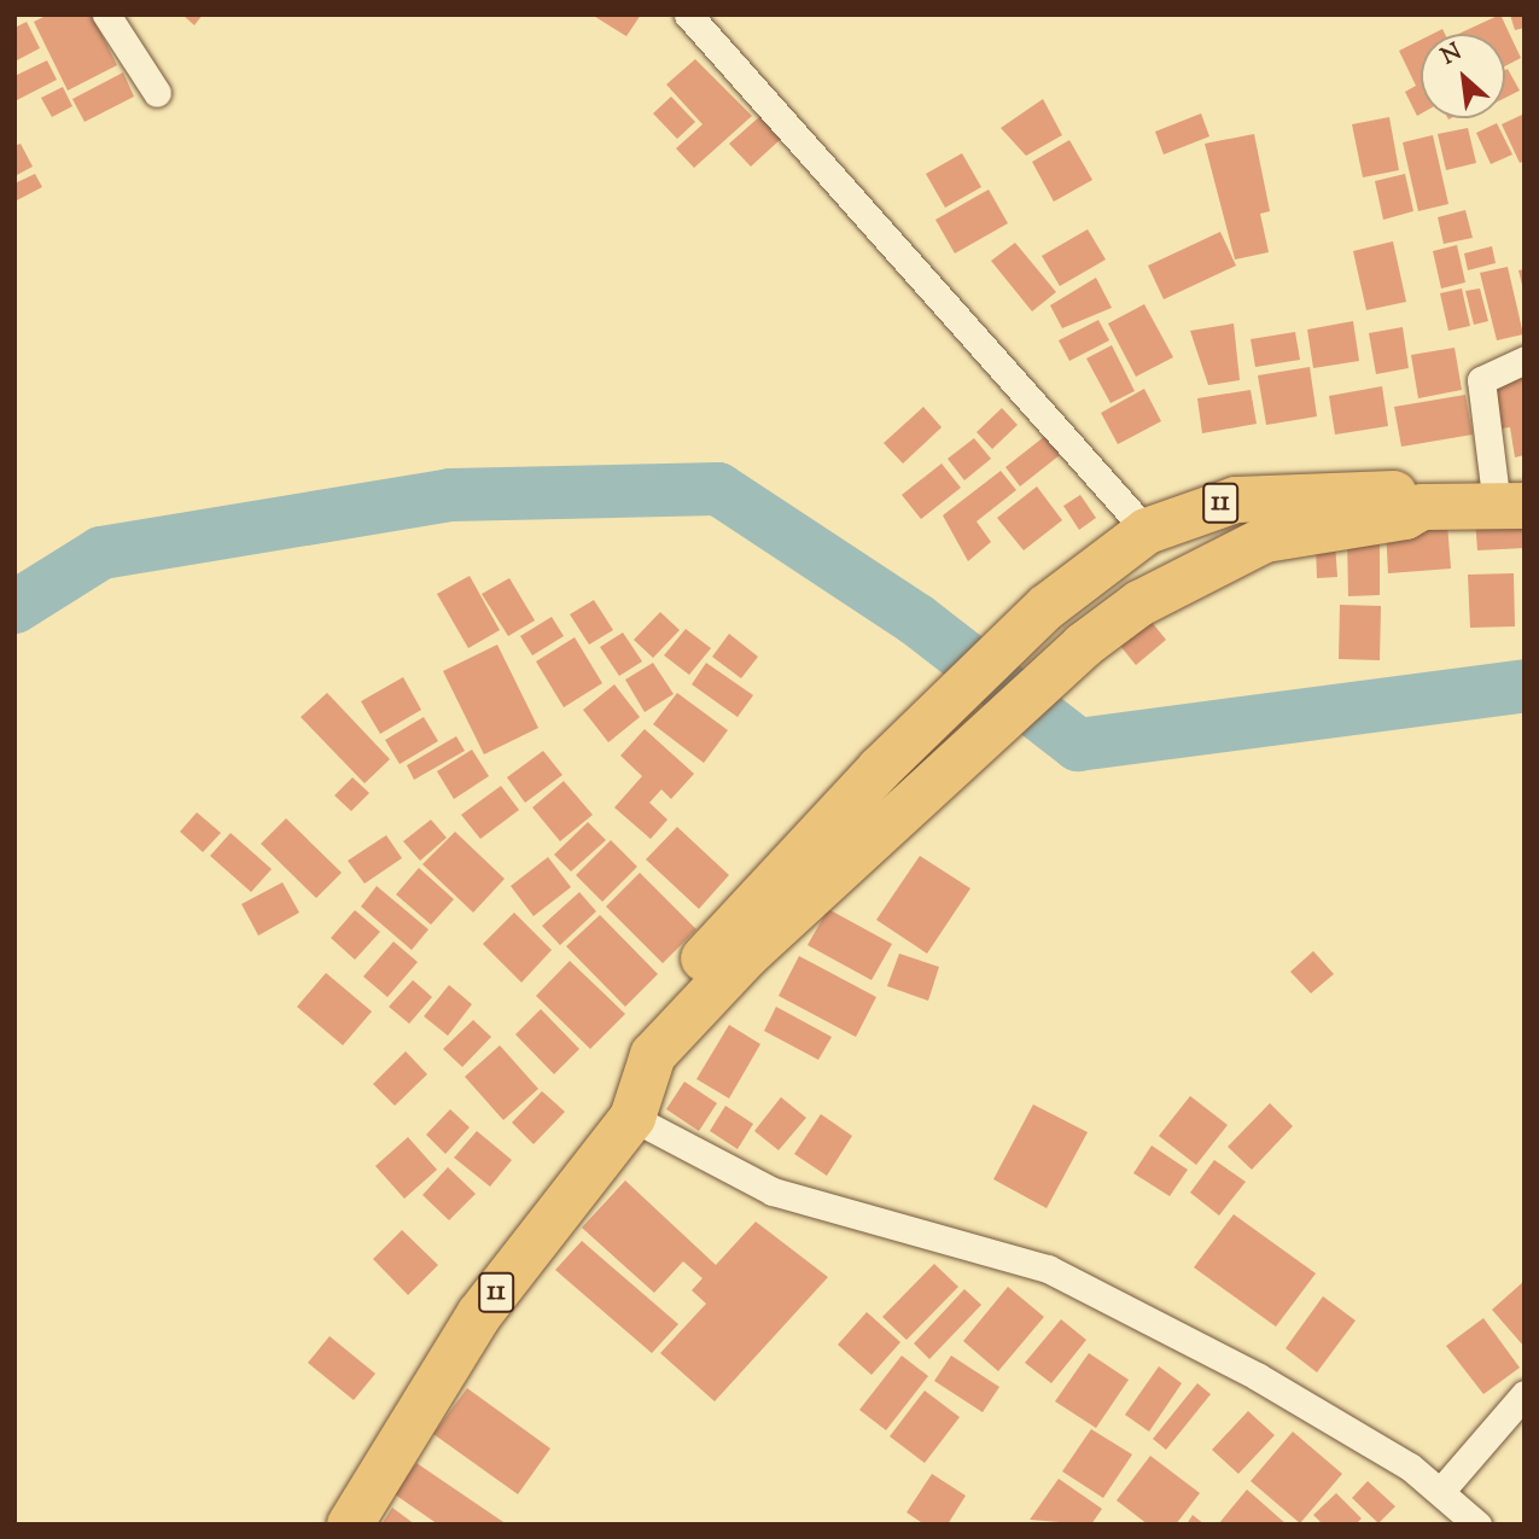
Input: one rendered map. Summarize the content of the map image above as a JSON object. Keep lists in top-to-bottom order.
{
  "streets": {
    "highway": ["11"]
  },
  "north": "top left"
}
